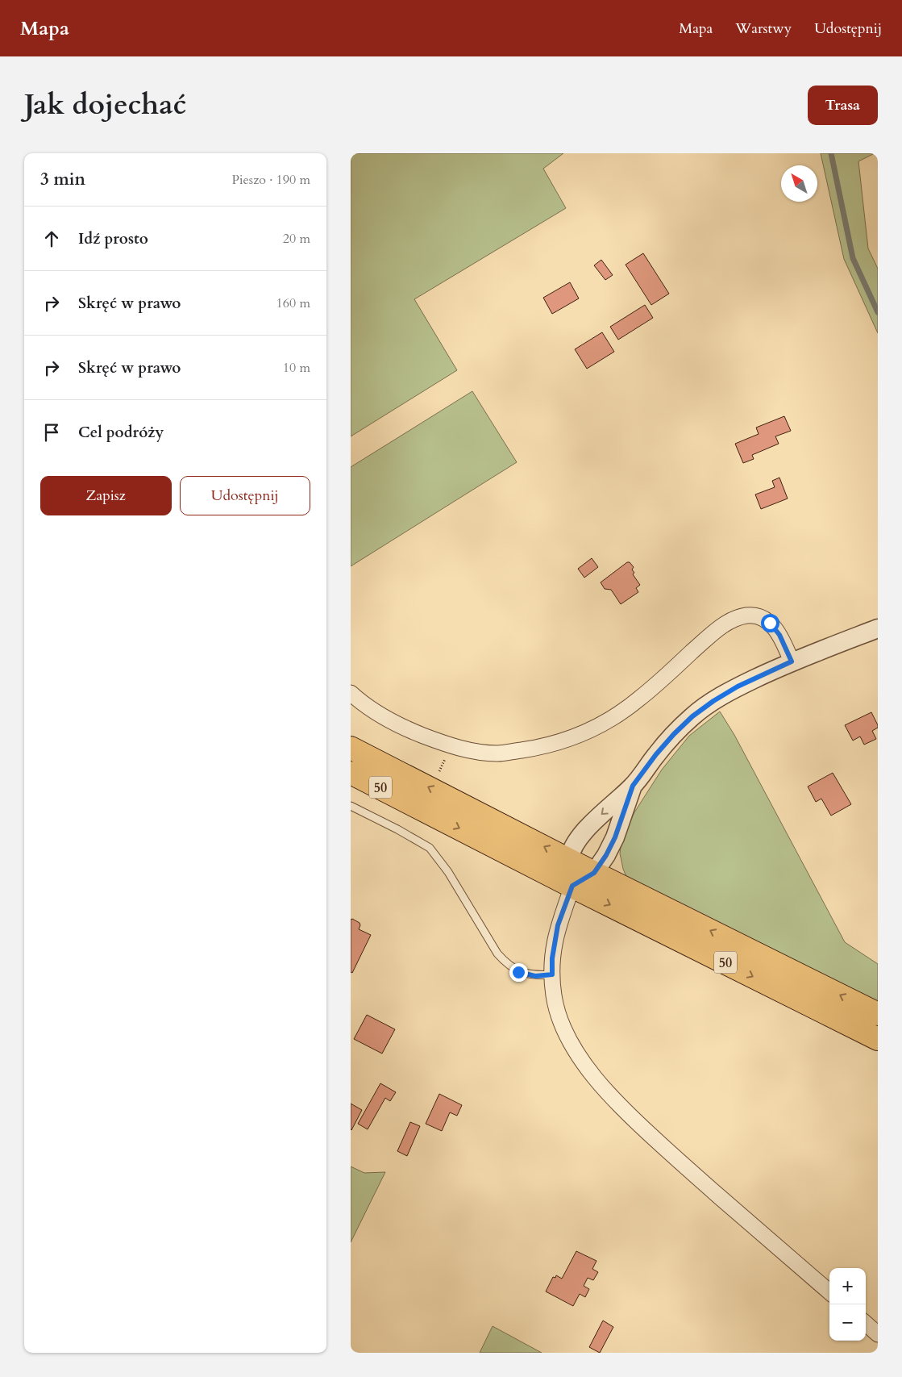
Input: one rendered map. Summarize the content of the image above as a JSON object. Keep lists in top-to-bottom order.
{
  "streets": {
    "main road": ["50"]
  },
  "north": "top left",
  "page": {
    "header": "Mapa",
    "nav": ["Mapa", "Warstwy", "Udostępnij"],
    "title": "Jak dojechać",
    "buttons": [
      "Trasa",
      ["Zapisz", "Udostępnij"]
    ],
    "heading": ["3 min", "Pieszo · 190 m"],
    "list": [
      ["Idź prosto", "20 m"],
      ["Skręć w prawo", "160 m"],
      ["Skręć w prawo", "10 m"],
      "Cel podróży"
    ],
    "map_buttons": ["+", "−"]
  }
}
